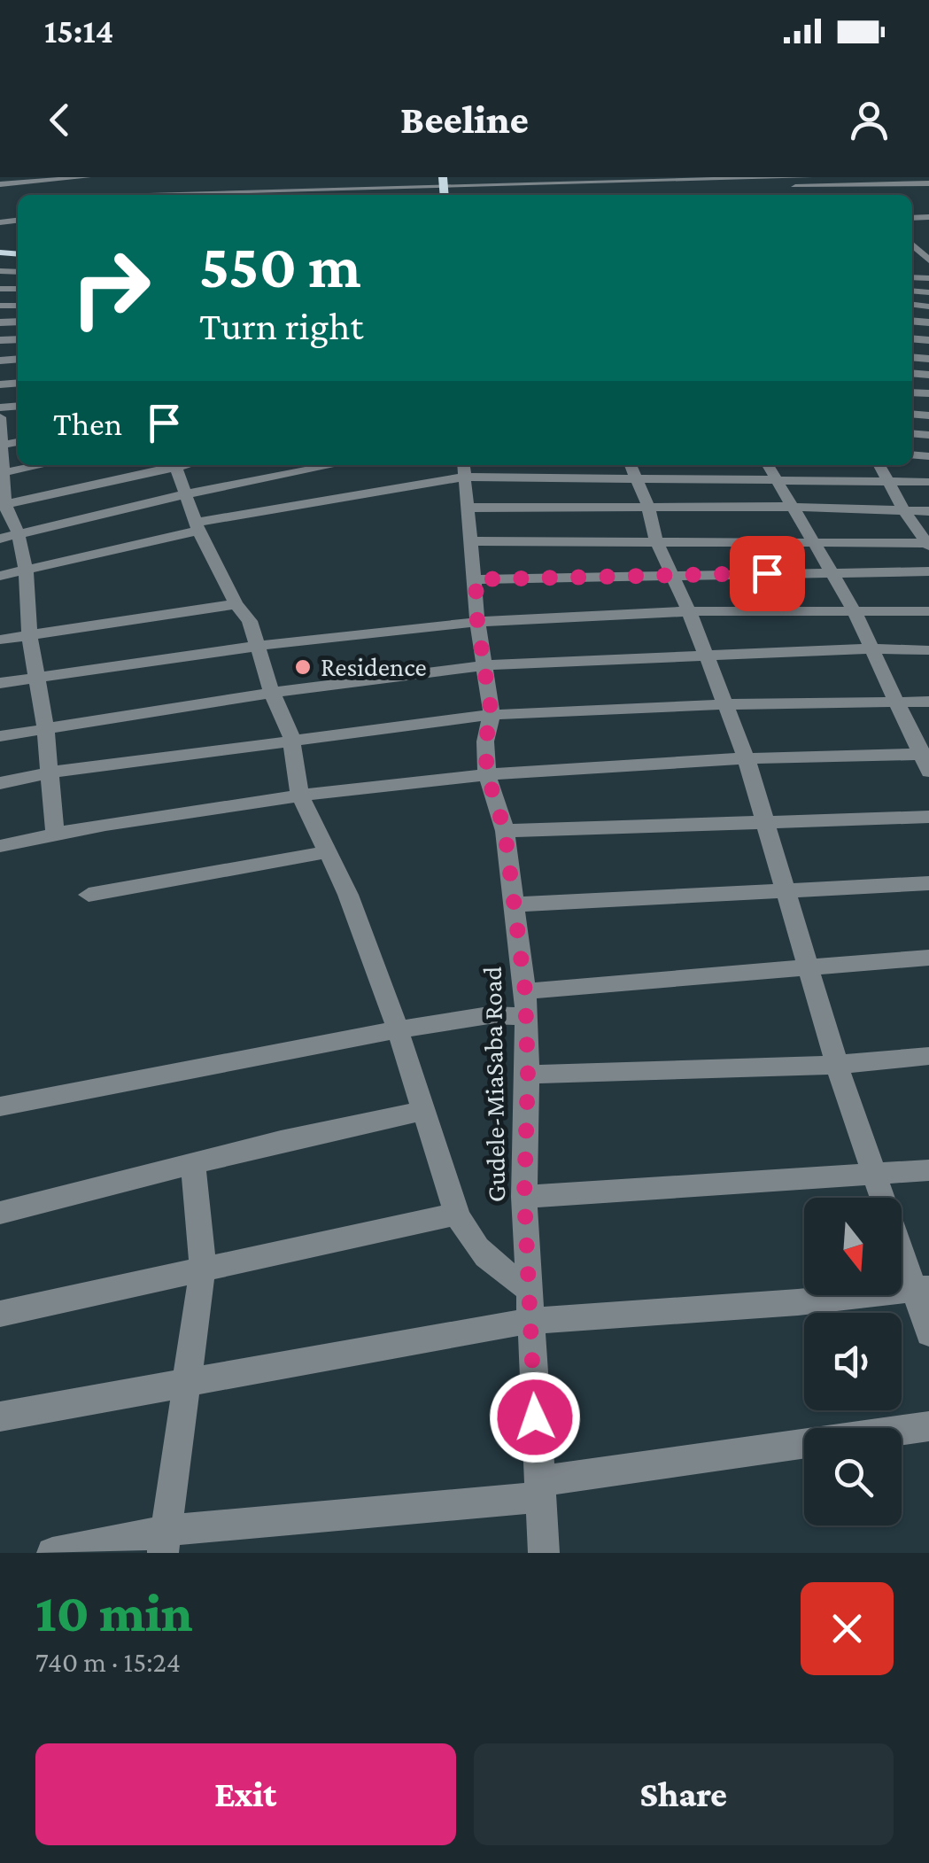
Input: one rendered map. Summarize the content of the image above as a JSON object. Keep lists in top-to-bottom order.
{
  "streets": {
    "street": ["Gudele-MiaSaba Road"]
  },
  "places": ["Residence"],
  "north": "bottom",
  "page": {
    "status": "15:14",
    "header": "Beeline",
    "turn": ["550 m", "Turn right"],
    "then": "Then",
    "heading": ["10 min", "740 m · 15:24"],
    "buttons": ["Exit", "Share"]
  }
}
